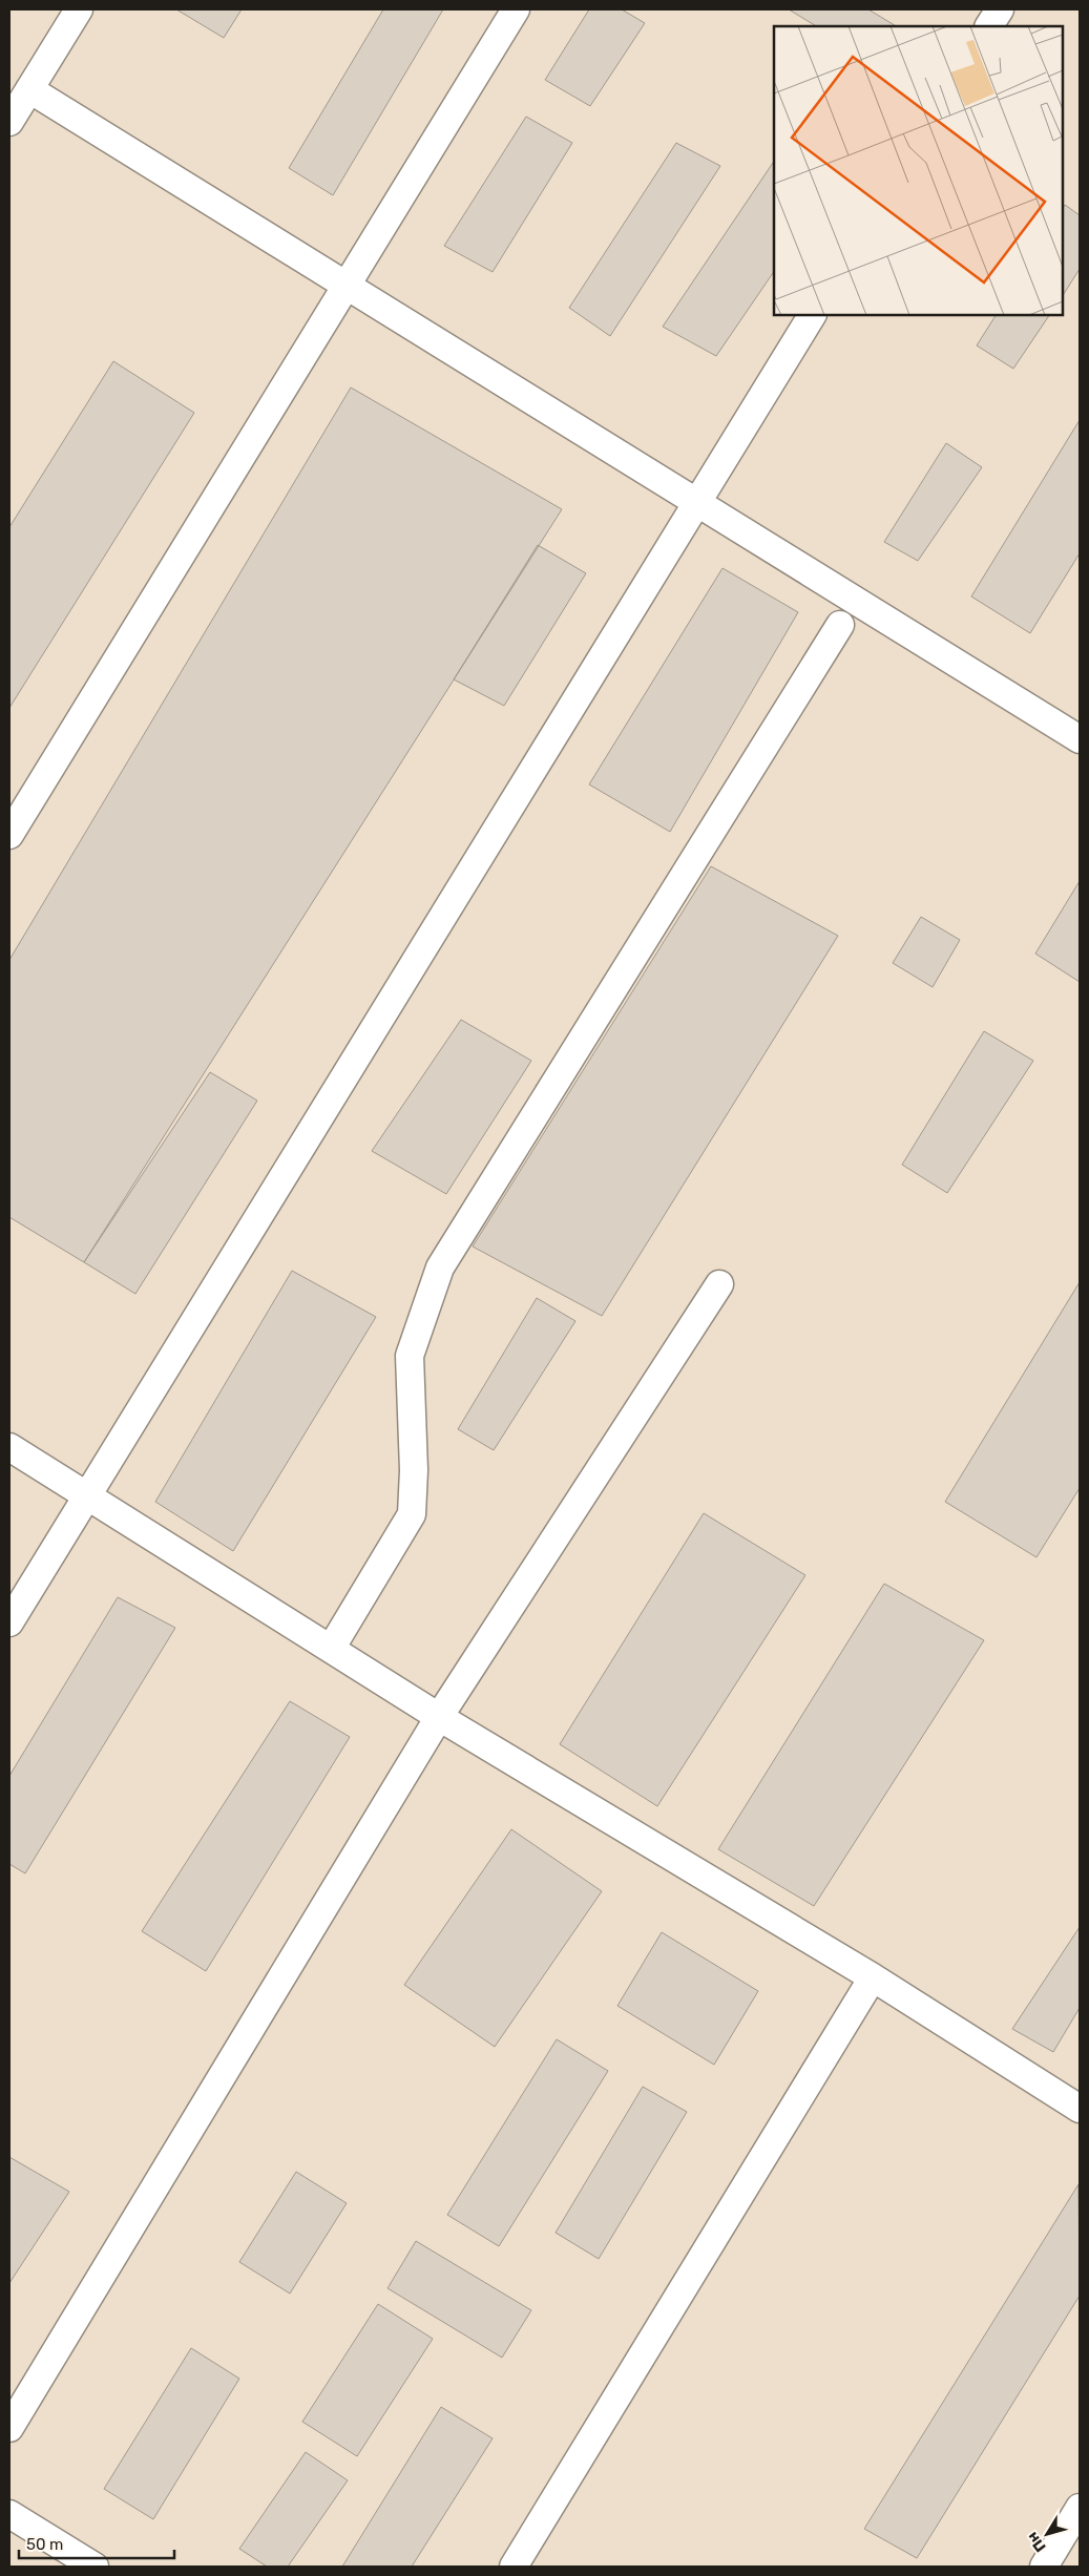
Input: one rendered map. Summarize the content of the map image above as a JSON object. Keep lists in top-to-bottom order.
{
  "scale_bar": "50 m",
  "north": "bottom left"
}
